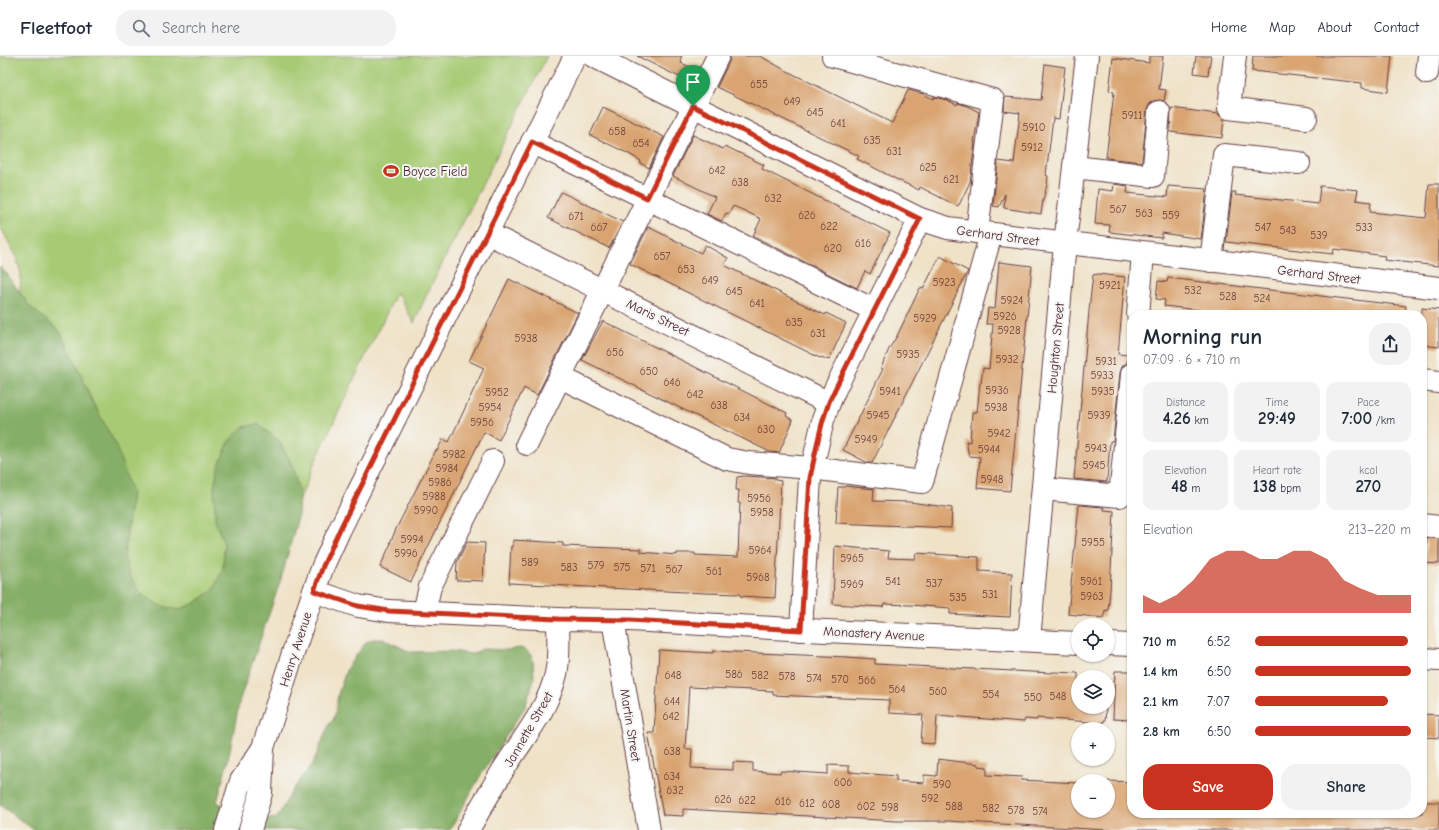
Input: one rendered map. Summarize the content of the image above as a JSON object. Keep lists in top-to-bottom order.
{
  "streets": {
    "street": [
      "Gerhard Street",
      "Maris Street",
      "Houghton Street",
      "Monastery Avenue",
      "Henry Avenue",
      "Martin Street",
      "Jannette Street"
    ]
  },
  "crossings": [
    ["Gerhard Street", "Houghton Street"],
    ["Maris Street", "Henry Avenue"],
    ["Houghton Street", "Monastery Avenue"],
    ["Monastery Avenue", "Henry Avenue"],
    ["Monastery Avenue", "Martin Street"],
    ["Monastery Avenue", "Jannette Street"]
  ],
  "places": {
    "sports": ["Boyce Field"]
  },
  "house_numbers": [
    "655",
    "649",
    "645",
    "5911",
    "641",
    "5910",
    "658",
    "635",
    "654",
    "5912",
    "631",
    "625",
    "642",
    "621",
    "638",
    "632",
    "567",
    "563",
    "626",
    "559",
    "671",
    "622",
    "667",
    "547",
    "533",
    "543",
    "539",
    "616",
    "620",
    "657",
    "653",
    "649",
    "5923",
    "5921",
    "532",
    "645",
    "528",
    "524",
    "5924",
    "641",
    "5926",
    "5929",
    "635",
    "5928",
    "631",
    "5938",
    "656",
    "5935",
    "5932",
    "5931",
    "650",
    "5933",
    "646",
    "5936",
    "5941",
    "5935",
    "5952",
    "642",
    "638",
    "5954",
    "5938",
    "5945",
    "5939",
    "634",
    "5956",
    "630",
    "5942",
    "5949",
    "5943",
    "5944",
    "5982",
    "5945",
    "5984",
    "5948",
    "5986",
    "5988",
    "5956",
    "5990",
    "5958",
    "5994",
    "5955",
    "5964",
    "5996",
    "5965",
    "589",
    "579",
    "583",
    "575",
    "571",
    "567",
    "561",
    "5968",
    "541",
    "5961",
    "537",
    "5969",
    "531",
    "5963",
    "535",
    "586",
    "648",
    "582",
    "578",
    "574",
    "570",
    "566",
    "564",
    "560",
    "554",
    "548",
    "550",
    "644",
    "642",
    "638",
    "634",
    "606",
    "590",
    "632",
    "592",
    "626",
    "622",
    "616",
    "612",
    "608",
    "602",
    "588",
    "598",
    "582",
    "578",
    "574"
  ],
  "page": {
    "header": "Fleetfoot",
    "search": "Search here",
    "nav": [
      "Home",
      "Map",
      "About",
      "Contact"
    ],
    "heading": ["Morning run", "07:09 · 6 × 710 m"],
    "stats": [
      ["Distance", "4.26 km"],
      ["Time", "29:49"],
      ["Pace", "7:00 /km"],
      ["Elevation", "48 m"],
      ["Heart rate", "138 bpm"],
      ["kcal", "270"]
    ],
    "chart": ["Elevation", "213–220 m"],
    "map_buttons": ["+", "−"],
    "list": [
      {
        "name": "710 m",
        "note": "6:52"
      },
      {
        "name": "1.4 km",
        "note": "6:50"
      },
      {
        "name": "2.1 km",
        "note": "7:07"
      },
      {
        "name": "2.8 km",
        "note": "6:50"
      }
    ],
    "buttons": ["Save", "Share"]
  }
}
